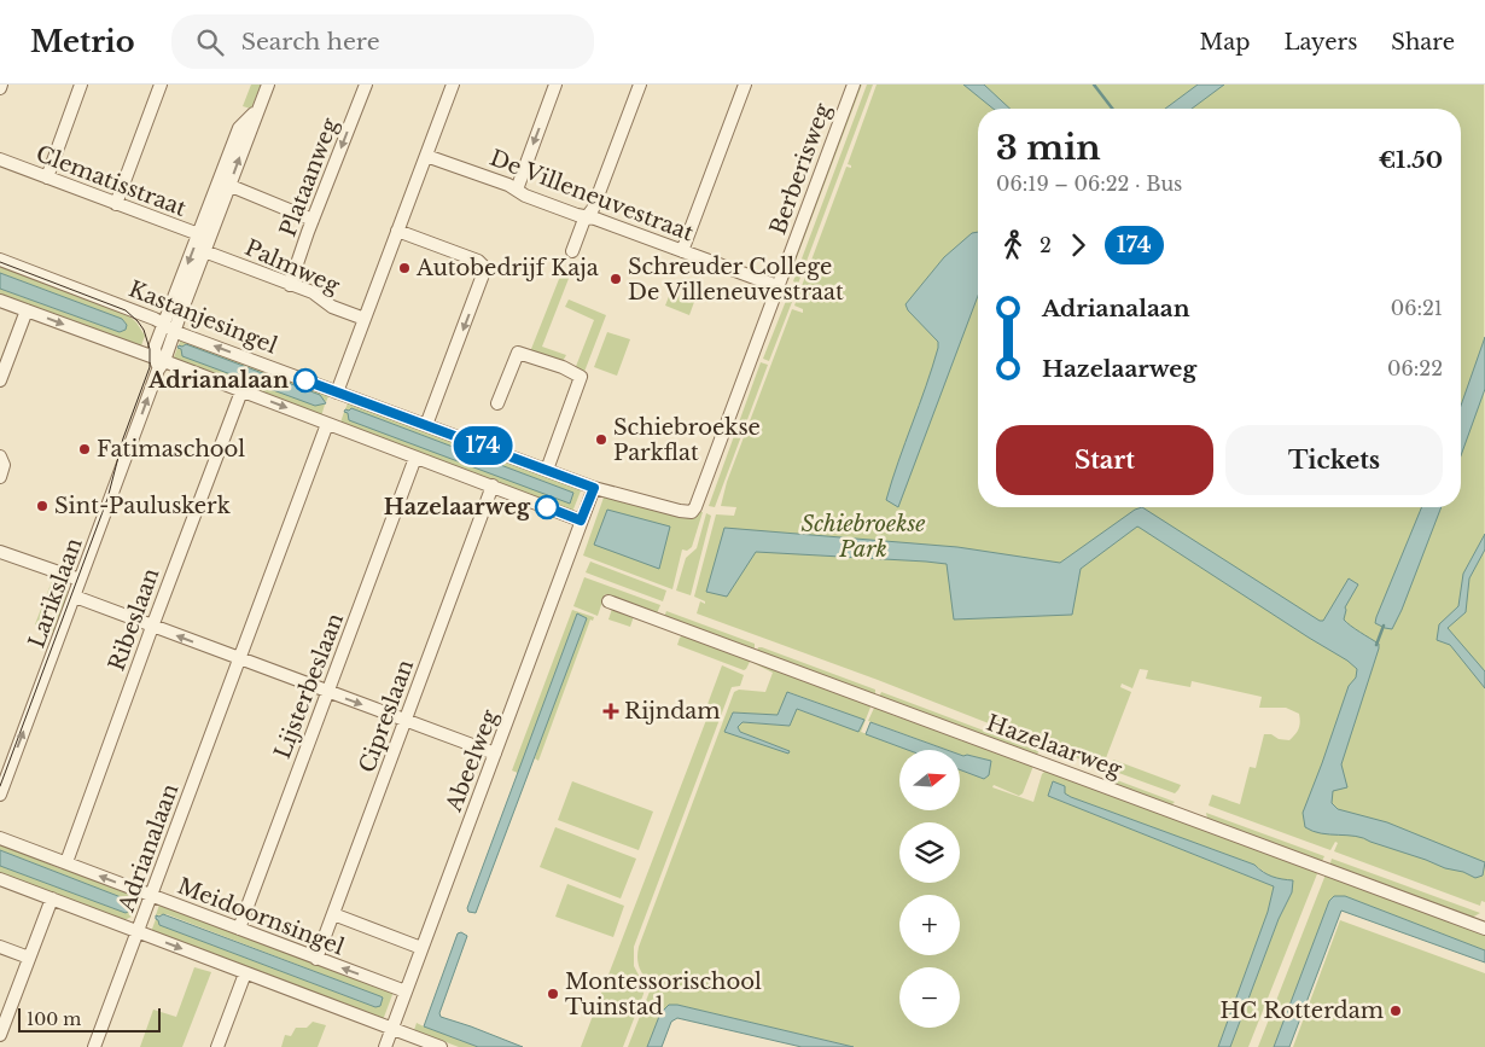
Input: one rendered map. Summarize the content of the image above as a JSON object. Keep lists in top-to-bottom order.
{
  "streets": {
    "street": [
      "Berberisweg",
      "Plataanweg",
      "Clematisstraat",
      "De Villeneuvestraat",
      "Palmweg",
      "Kastanjesingel",
      "Larikslaan",
      "Ribeslaan",
      "Lijsterbeslaan",
      "Cipreslaan",
      "Hazelaarweg",
      "Abeelweg",
      "Adrianalaan",
      "Meidoornsingel"
    ]
  },
  "crossings": [
    ["Berberisweg", "De Villeneuvestraat"],
    ["Berberisweg", "Kastanjesingel"],
    ["Berberisweg", "Abeelweg"],
    ["Plataanweg", "Palmweg"],
    ["Clematisstraat", "Larikslaan"],
    ["Palmweg", "Larikslaan"],
    ["Kastanjesingel", "Larikslaan"],
    ["Kastanjesingel", "Abeelweg"],
    ["Ribeslaan", "Meidoornsingel"],
    ["Lijsterbeslaan", "Meidoornsingel"],
    ["Cipreslaan", "Meidoornsingel"],
    ["Abeelweg", "Meidoornsingel"],
    ["Adrianalaan", "Meidoornsingel"]
  ],
  "parks": ["Schiebroekse Park"],
  "places": {
    "other": [
      "Autobedrijf Kaja",
      "Schreuder College De Villeneuvestraat",
      "Adrianalaan",
      "Schiebroekse Parkflat",
      "Fatimaschool",
      "Sint-Pauluskerk",
      "Hazelaarweg",
      "Montessorischool Tuinstad",
      "HC Rotterdam"
    ],
    "health": ["Rijndam"]
  },
  "lines": ["bus line 174"],
  "scale_bar": "100 m",
  "north": "right",
  "page": {
    "header": "Metrio",
    "search": "Search here",
    "nav": ["Map", "Layers", "Share"],
    "on_map": "174",
    "heading": ["3 min", "06:19 – 06:22 · Bus", "€1.50"],
    "legs": ["2", "174"],
    "list": [
      {
        "name": "Adrianalaan",
        "value": "06:21"
      },
      {
        "name": "Hazelaarweg",
        "value": "06:22"
      }
    ],
    "buttons": ["Start", "Tickets"],
    "map_buttons": ["+", "−"],
    "scale": "100 m"
  }
}
